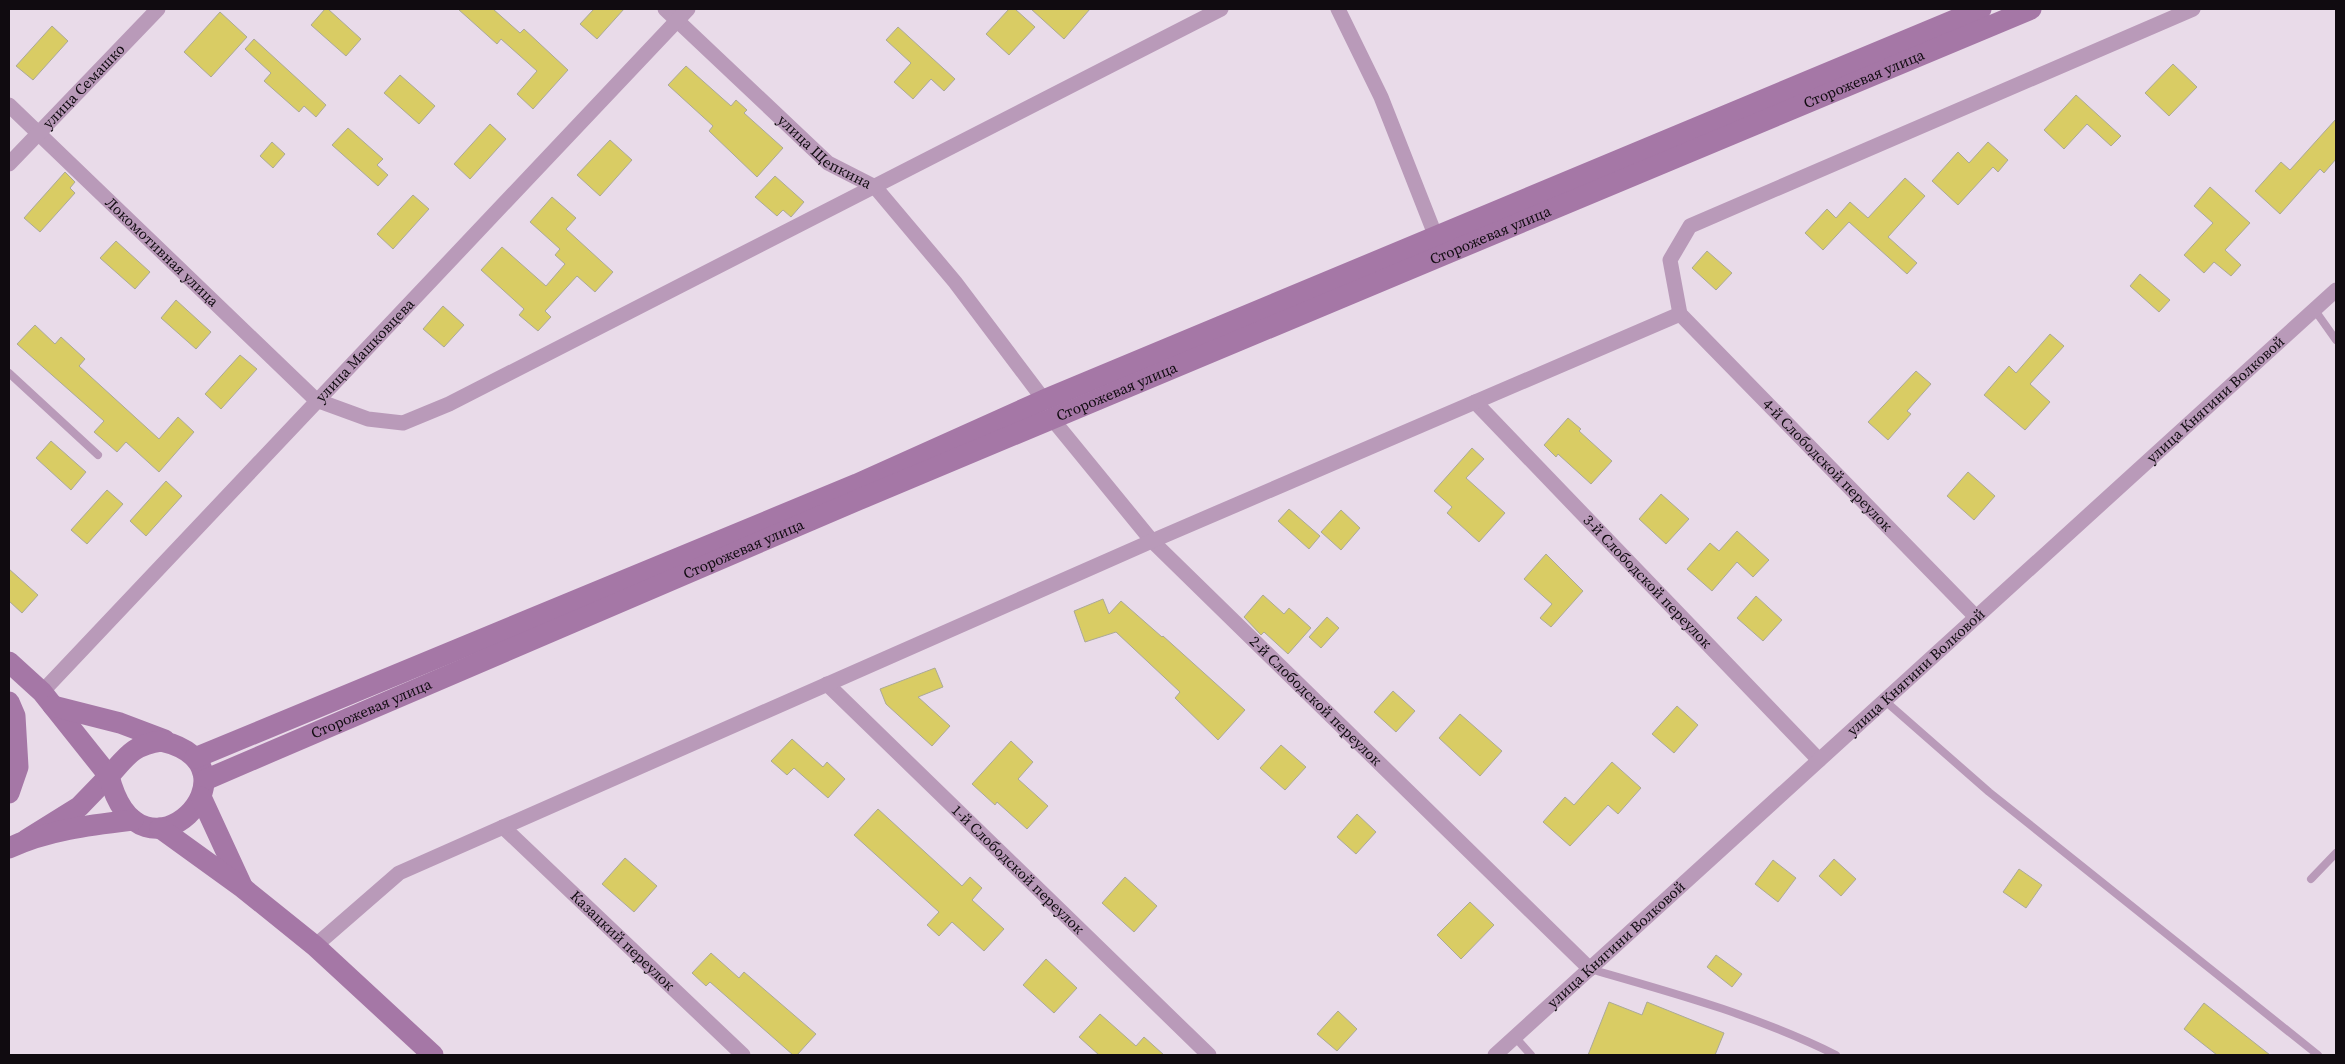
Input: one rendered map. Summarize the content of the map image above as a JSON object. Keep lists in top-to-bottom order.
{
  "streets": {
    "main road": ["Сторожевая улица"],
    "street": [
      "улица Семашко",
      "улица Щепкина",
      "Локомотивная улица",
      "улица Машковцева",
      "улица Княгини Волковой",
      "4-й Слободской переулок",
      "3-й Слободской переулок",
      "2-й Слободской переулок",
      "1-й Слободской переулок",
      "Казацкий переулок"
    ]
  },
  "crossings": [
    ["Сторожевая улица", "улица Щепкина"],
    ["Сторожевая улица", "2-й Слободской переулок"],
    ["улица Семашко", "Локомотивная улица"],
    ["улица Щепкина", "улица Машковцева"],
    ["Локомотивная улица", "улица Машковцева"],
    ["улица Княгини Волковой", "4-й Слободской переулок"],
    ["улица Княгини Волковой", "3-й Слободской переулок"],
    ["улица Княгини Волковой", "2-й Слободской переулок"]
  ]
}
